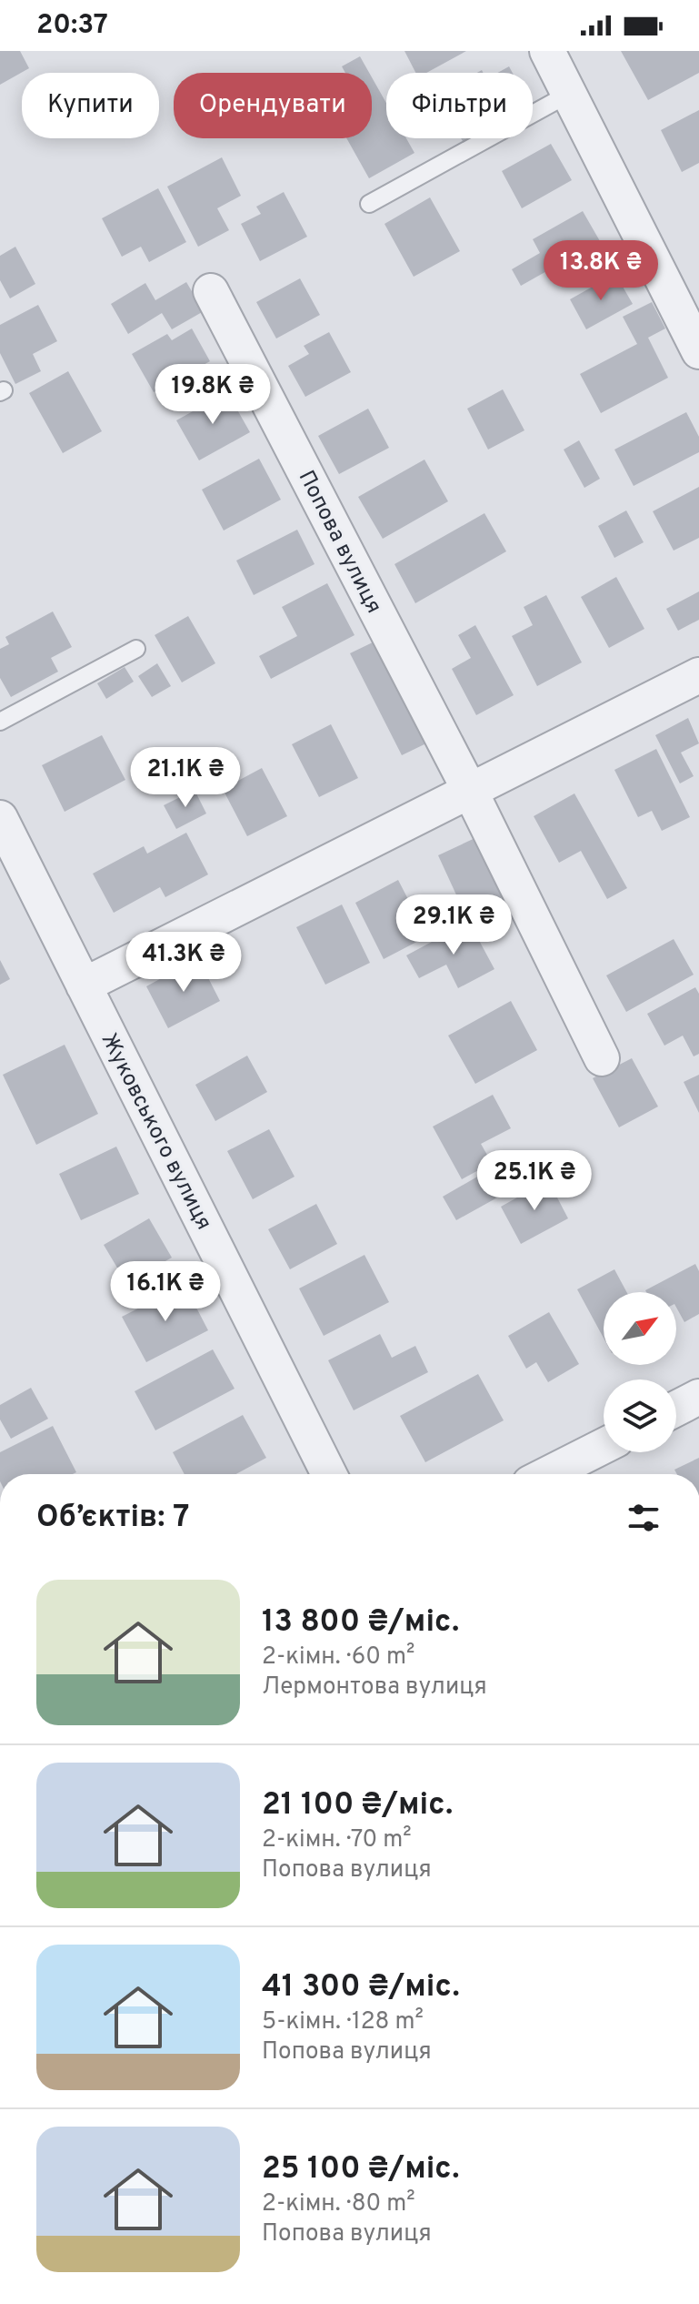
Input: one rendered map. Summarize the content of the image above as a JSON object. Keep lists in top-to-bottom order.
{
  "streets": {
    "street": ["Попова вулиця", "Жуковського вулиця"]
  },
  "north": "top right",
  "page": {
    "status": "20:37",
    "chip": ["Купити", "Орендувати", "Фільтри"],
    "price": [
      "13.8K ₴",
      "19.8K ₴",
      "21.1K ₴",
      "29.1K ₴",
      "41.3K ₴",
      "25.1K ₴",
      "16.1K ₴"
    ],
    "heading": "Об’єктів: 7",
    "list": [
      {
        "name": "13 800 ₴/міс.",
        "note": "2-кімн. · 60 m² · Лермонтова вулиця"
      },
      {
        "name": "21 100 ₴/міс.",
        "note": "2-кімн. · 70 m² · Попова вулиця"
      },
      {
        "name": "41 300 ₴/міс.",
        "note": "5-кімн. · 128 m² · Попова вулиця"
      },
      {
        "name": "25 100 ₴/міс.",
        "note": "2-кімн. · 80 m² · Попова вулиця"
      }
    ]
  }
}
